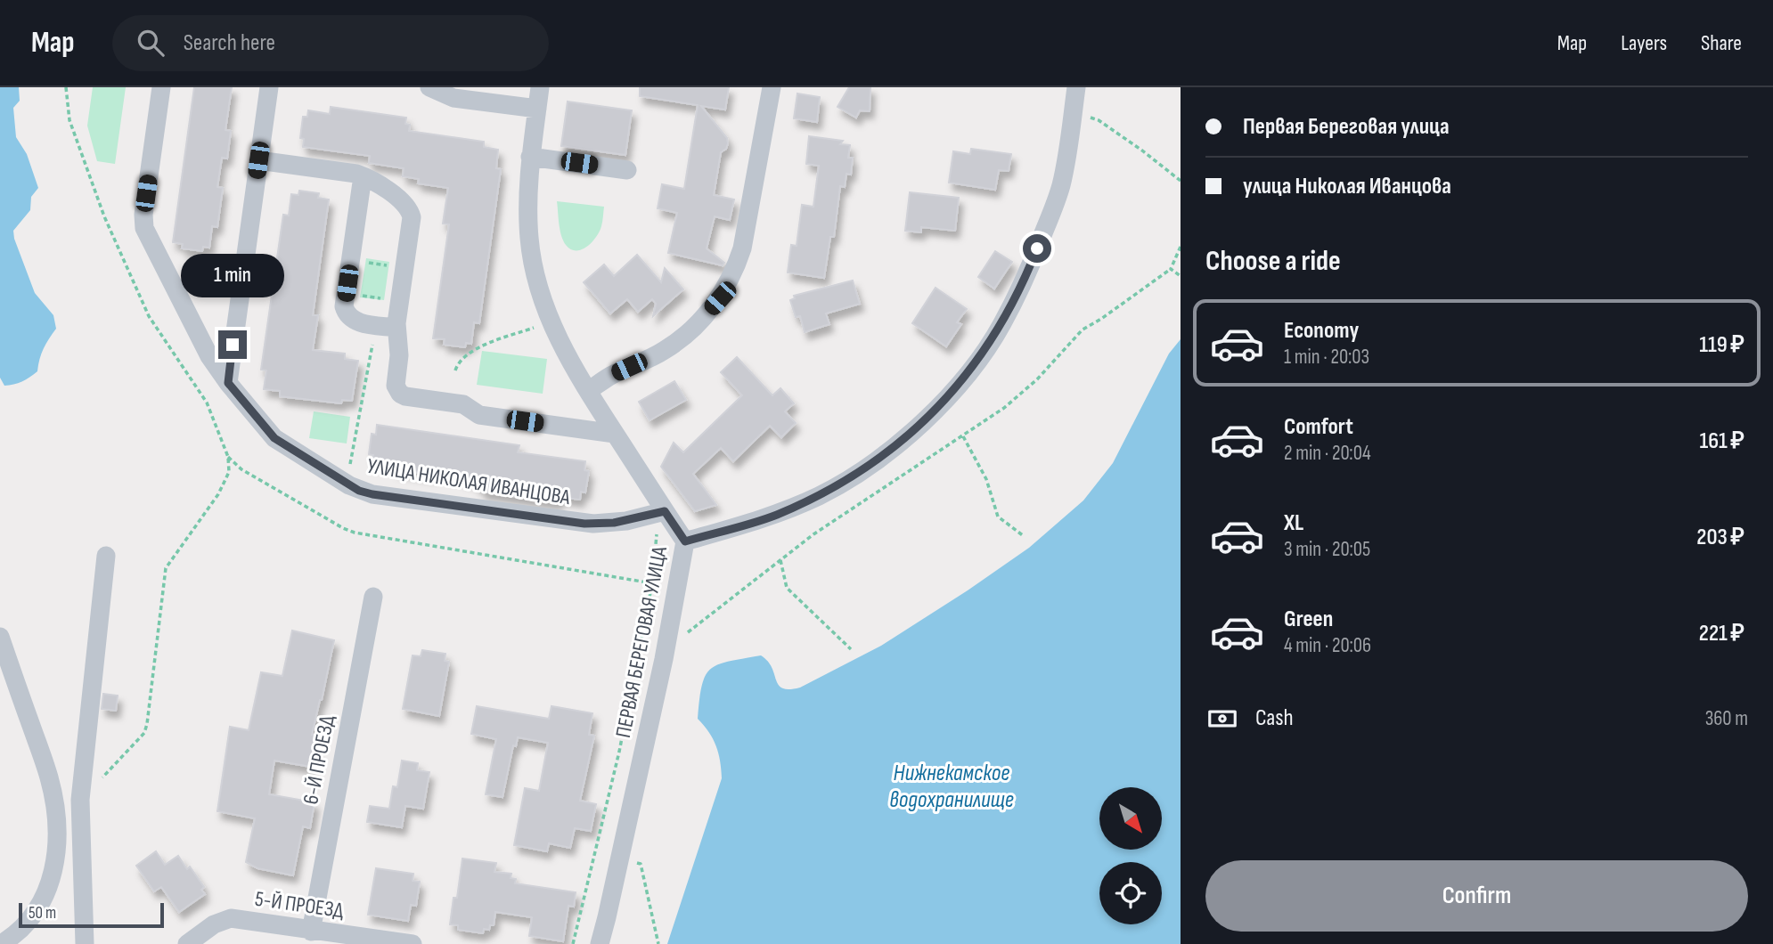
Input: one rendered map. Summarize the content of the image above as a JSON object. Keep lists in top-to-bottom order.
{
  "streets": {
    "street": [
      "УЛИЦА НИКОЛАЯ ИВАНЦОВА",
      "ПЕРВАЯ БЕРЕГОВАЯ УЛИЦА",
      "6-Й ПРОЕЗД",
      "5-Й ПРОЕЗД"
    ]
  },
  "crossings": [
    ["6-Й ПРОЕЗД", "5-Й ПРОЕЗД"]
  ],
  "water": ["Нижнекамское водохранилище"],
  "scale_bar": "50 m",
  "north": "bottom right",
  "page": {
    "header": "Map",
    "search": "Search here",
    "nav": ["Map", "Layers", "Share"],
    "banner": ["Первая Береговая улица", "улица Николая Иванцова"],
    "heading": "Choose a ride",
    "bubble": "1 min",
    "list": [
      {
        "name": "Economy",
        "note": "1 min · 20:03",
        "value": "119 ₽"
      },
      {
        "name": "Comfort",
        "note": "2 min · 20:04",
        "value": "161 ₽"
      },
      {
        "name": "XL",
        "note": "3 min · 20:05",
        "value": "203 ₽"
      },
      {
        "name": "Green",
        "note": "4 min · 20:06",
        "value": "221 ₽"
      }
    ],
    "pay": ["Cash", "360 m"],
    "buttons": "Confirm",
    "scale": "50 m"
  }
}
